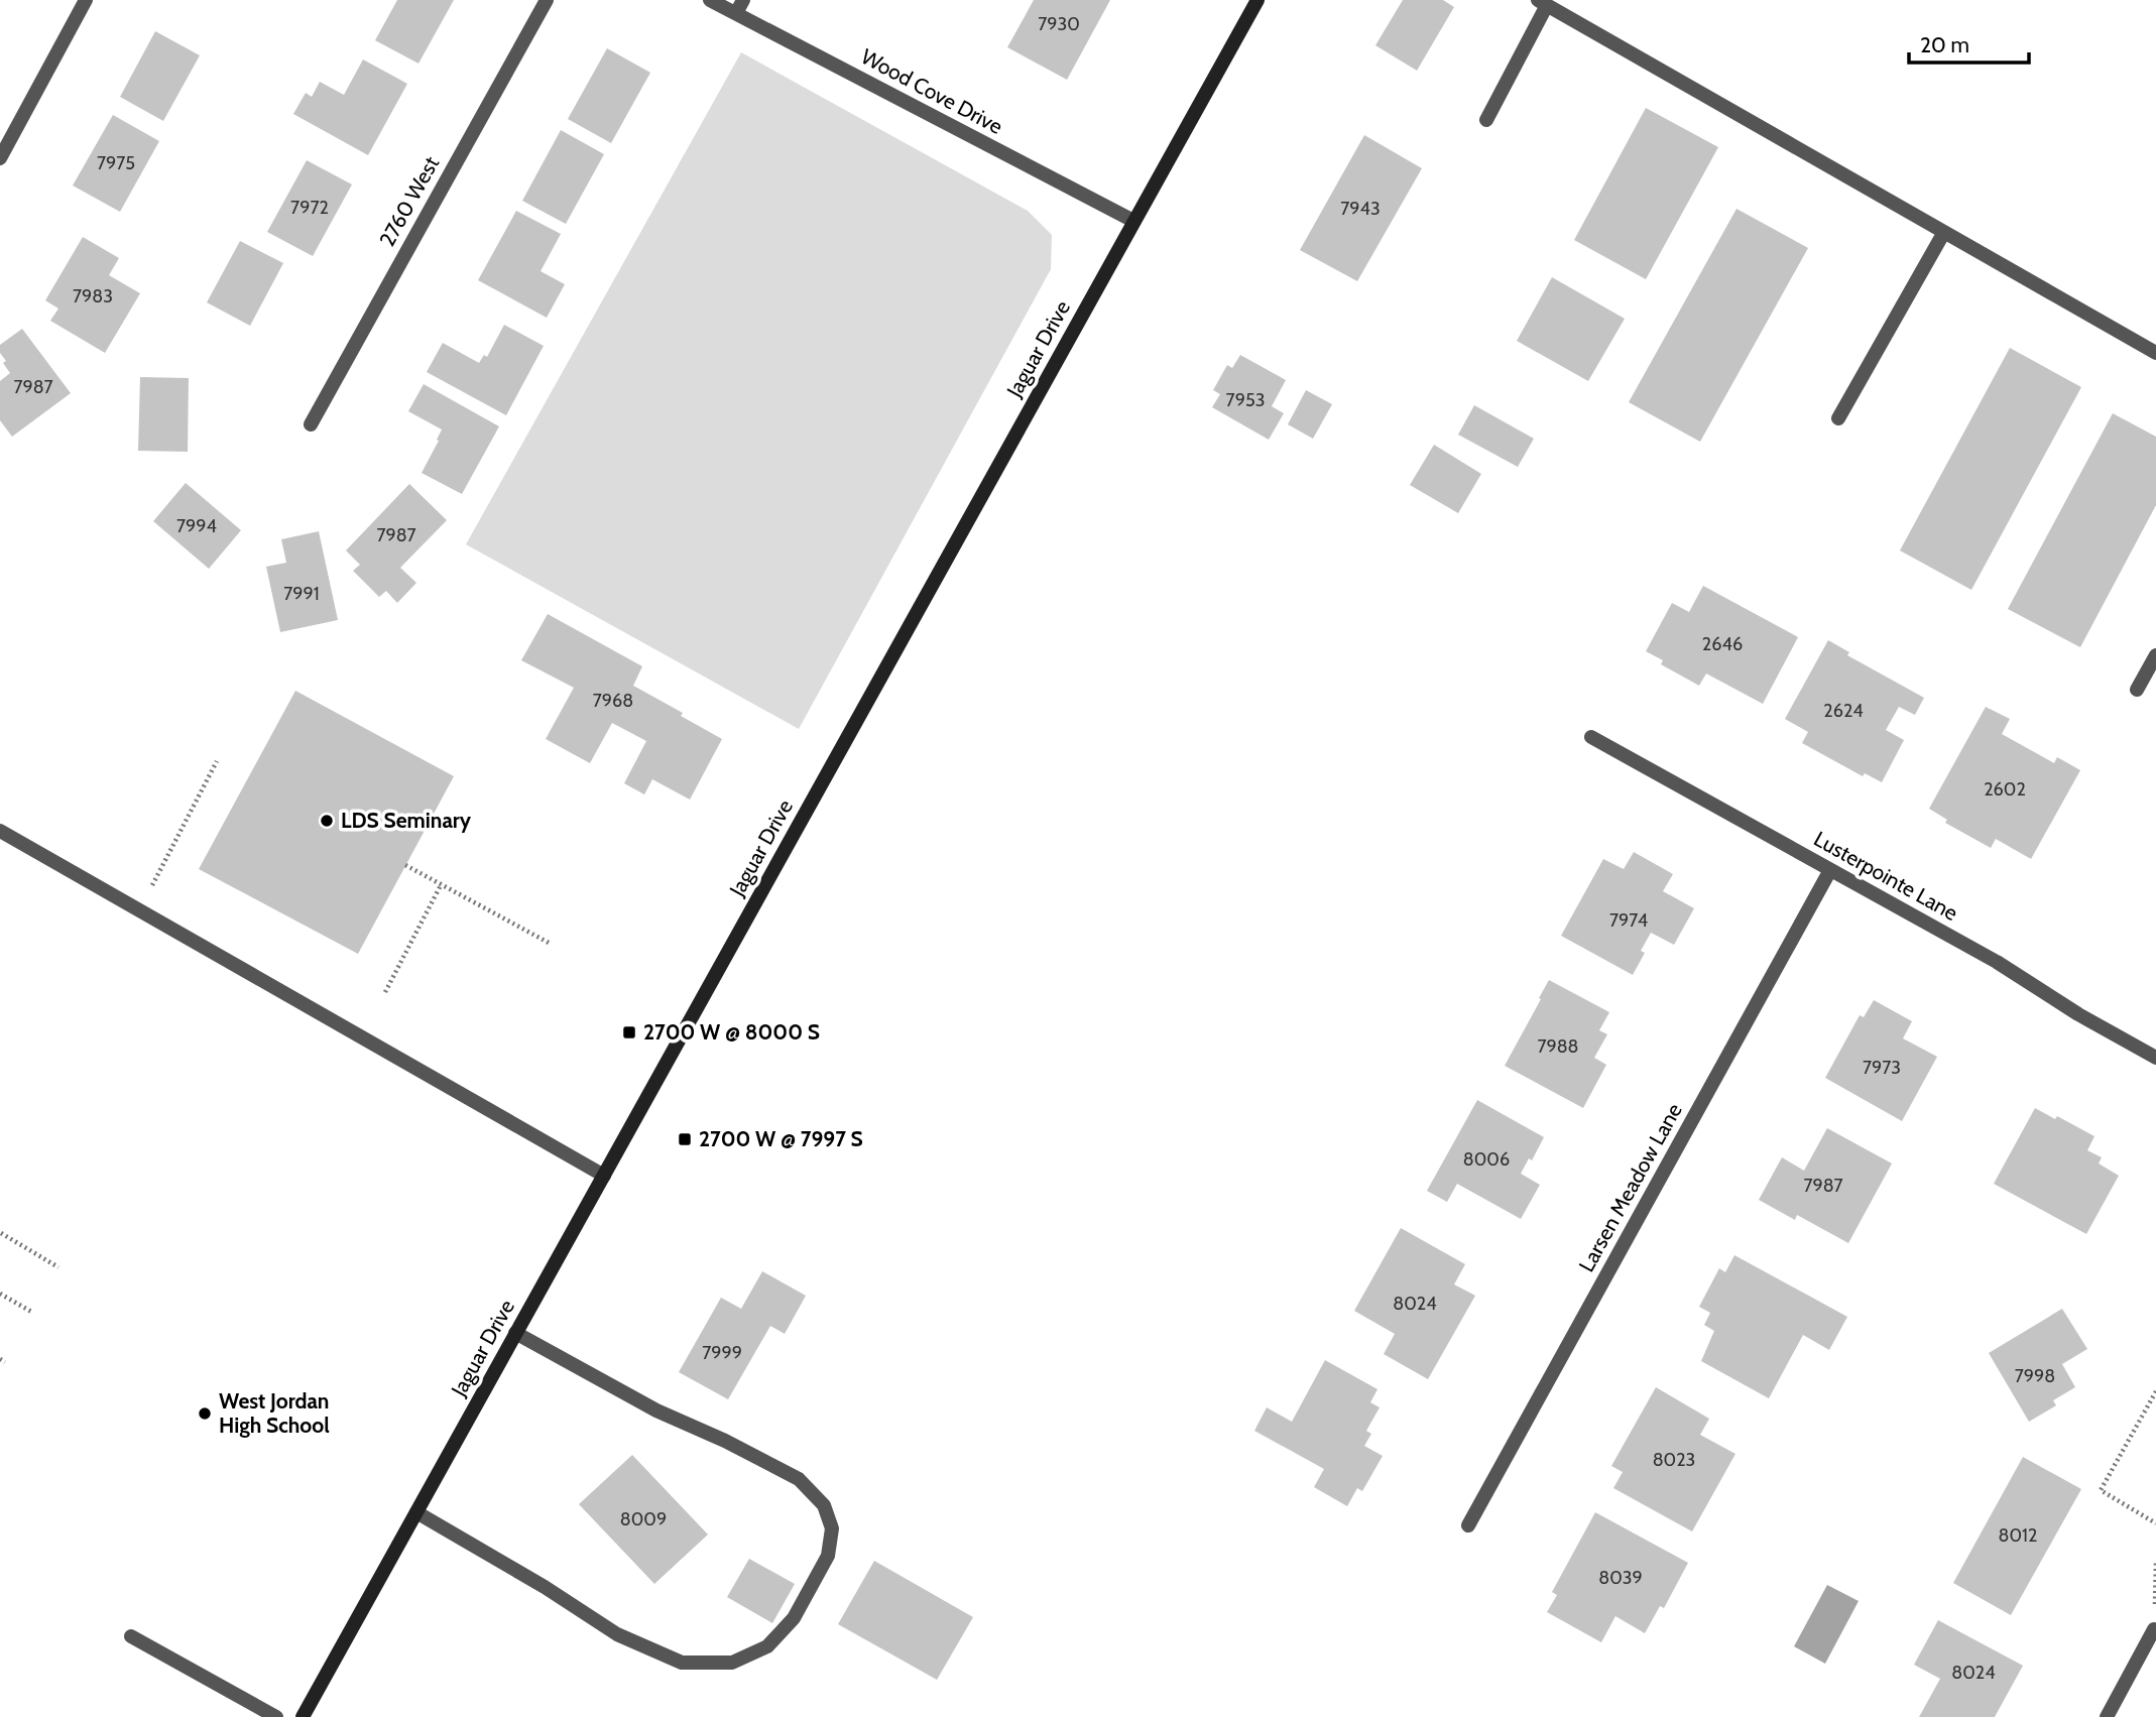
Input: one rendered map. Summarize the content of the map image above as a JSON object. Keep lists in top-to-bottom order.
{
  "streets": {
    "main road": ["Jaguar Drive"],
    "street": [
      "Wood Cove Drive",
      "2760 West",
      "Lusterpointe Lane",
      "Larsen Meadow Lane"
    ]
  },
  "crossings": [
    ["Wood Cove Drive", "Jaguar Drive"],
    ["Lusterpointe Lane", "Larsen Meadow Lane"]
  ],
  "places": {
    "other": ["LDS Seminary", "West Jordan High School"],
    "transit": ["2700 W @ 8000 S", "2700 W @ 7997 S"]
  },
  "house_numbers": [
    "7930",
    "7975",
    "7972",
    "7943",
    "7983",
    "7987",
    "7953",
    "7994",
    "7987",
    "7991",
    "2646",
    "7968",
    "2624",
    "2602",
    "7974",
    "7988",
    "7973",
    "8006",
    "7987",
    "8024",
    "7999",
    "7998",
    "8023",
    "8009",
    "8012",
    "8039",
    "8024"
  ],
  "scale_bar": "20 m"
}
